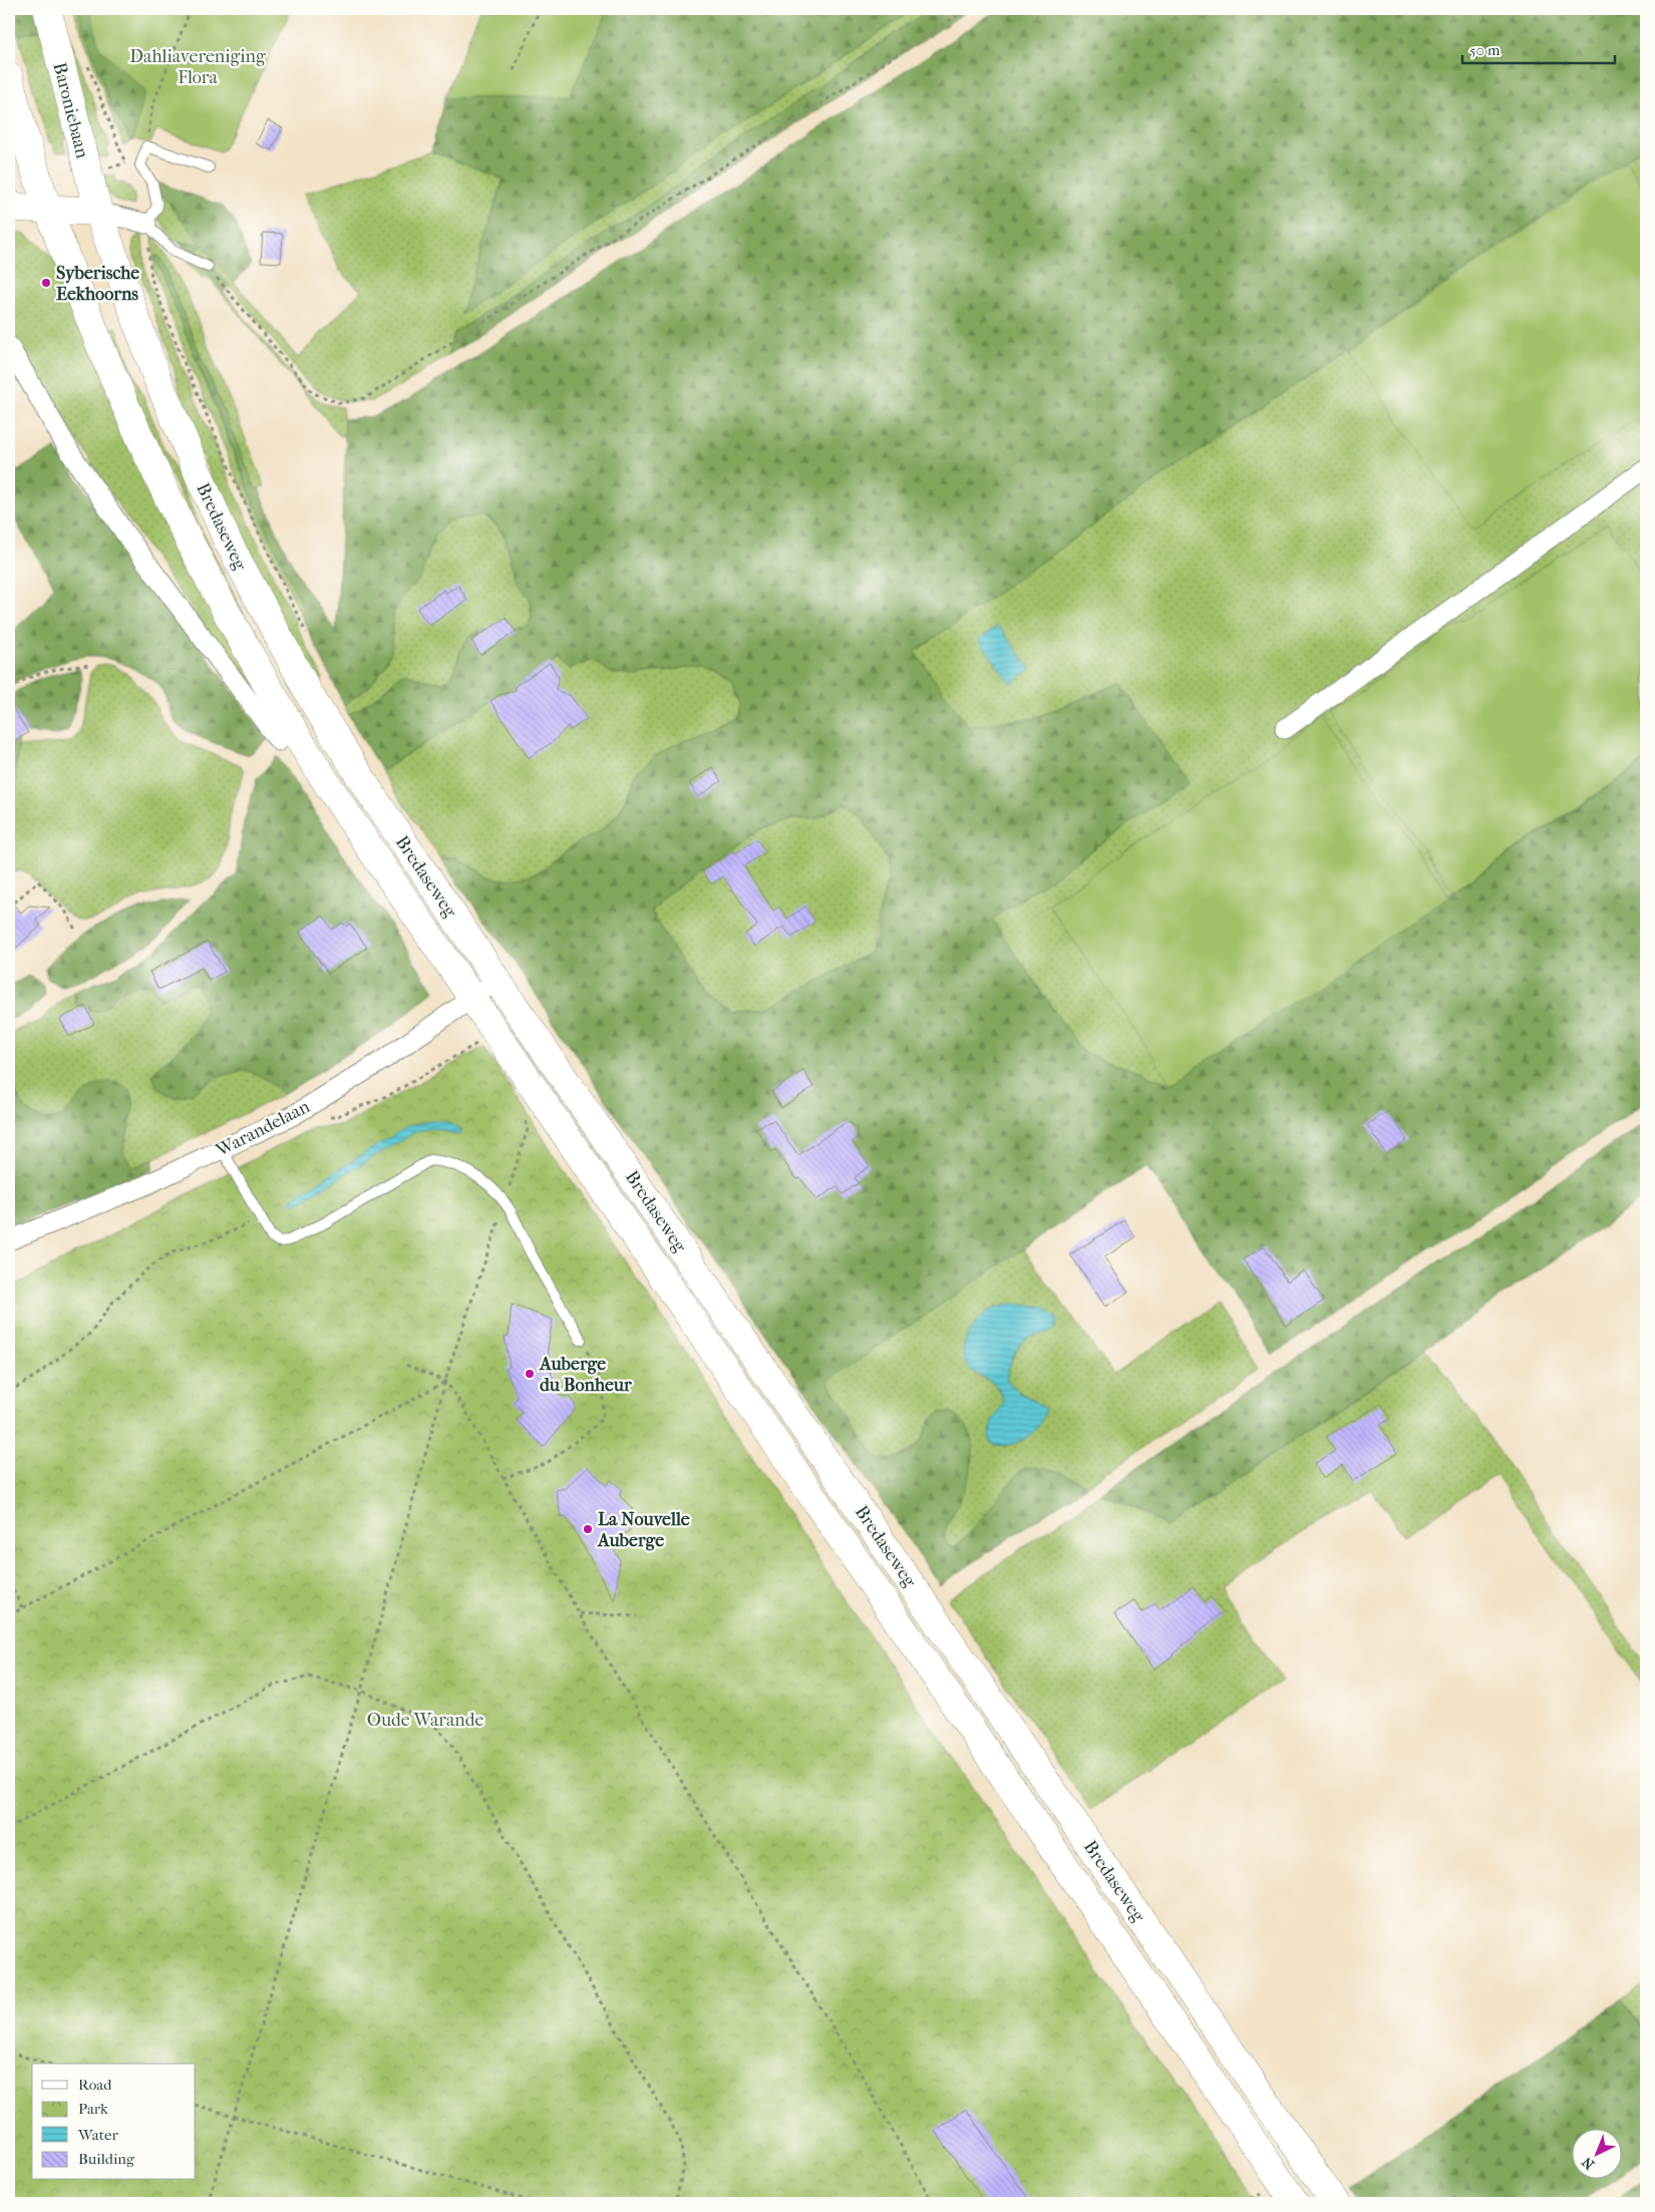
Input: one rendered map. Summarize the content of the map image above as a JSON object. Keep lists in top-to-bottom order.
{
  "streets": {
    "main road": ["Baroniebaan", "Bredaseweg"],
    "street": ["Warandelaan"]
  },
  "crossings": [
    ["Baroniebaan", "Bredaseweg"],
    ["Bredaseweg", "Warandelaan"]
  ],
  "parks": ["Dahliavereniging Flora", "Oude Warande"],
  "places": ["Syberische Eekhoorns", "Auberge du Bonheur", "La Nouvelle Auberge"],
  "legend": [
    "Road",
    "Park",
    "Water",
    "Building"
  ],
  "scale_bar": "50 m",
  "north": "bottom left"
}
